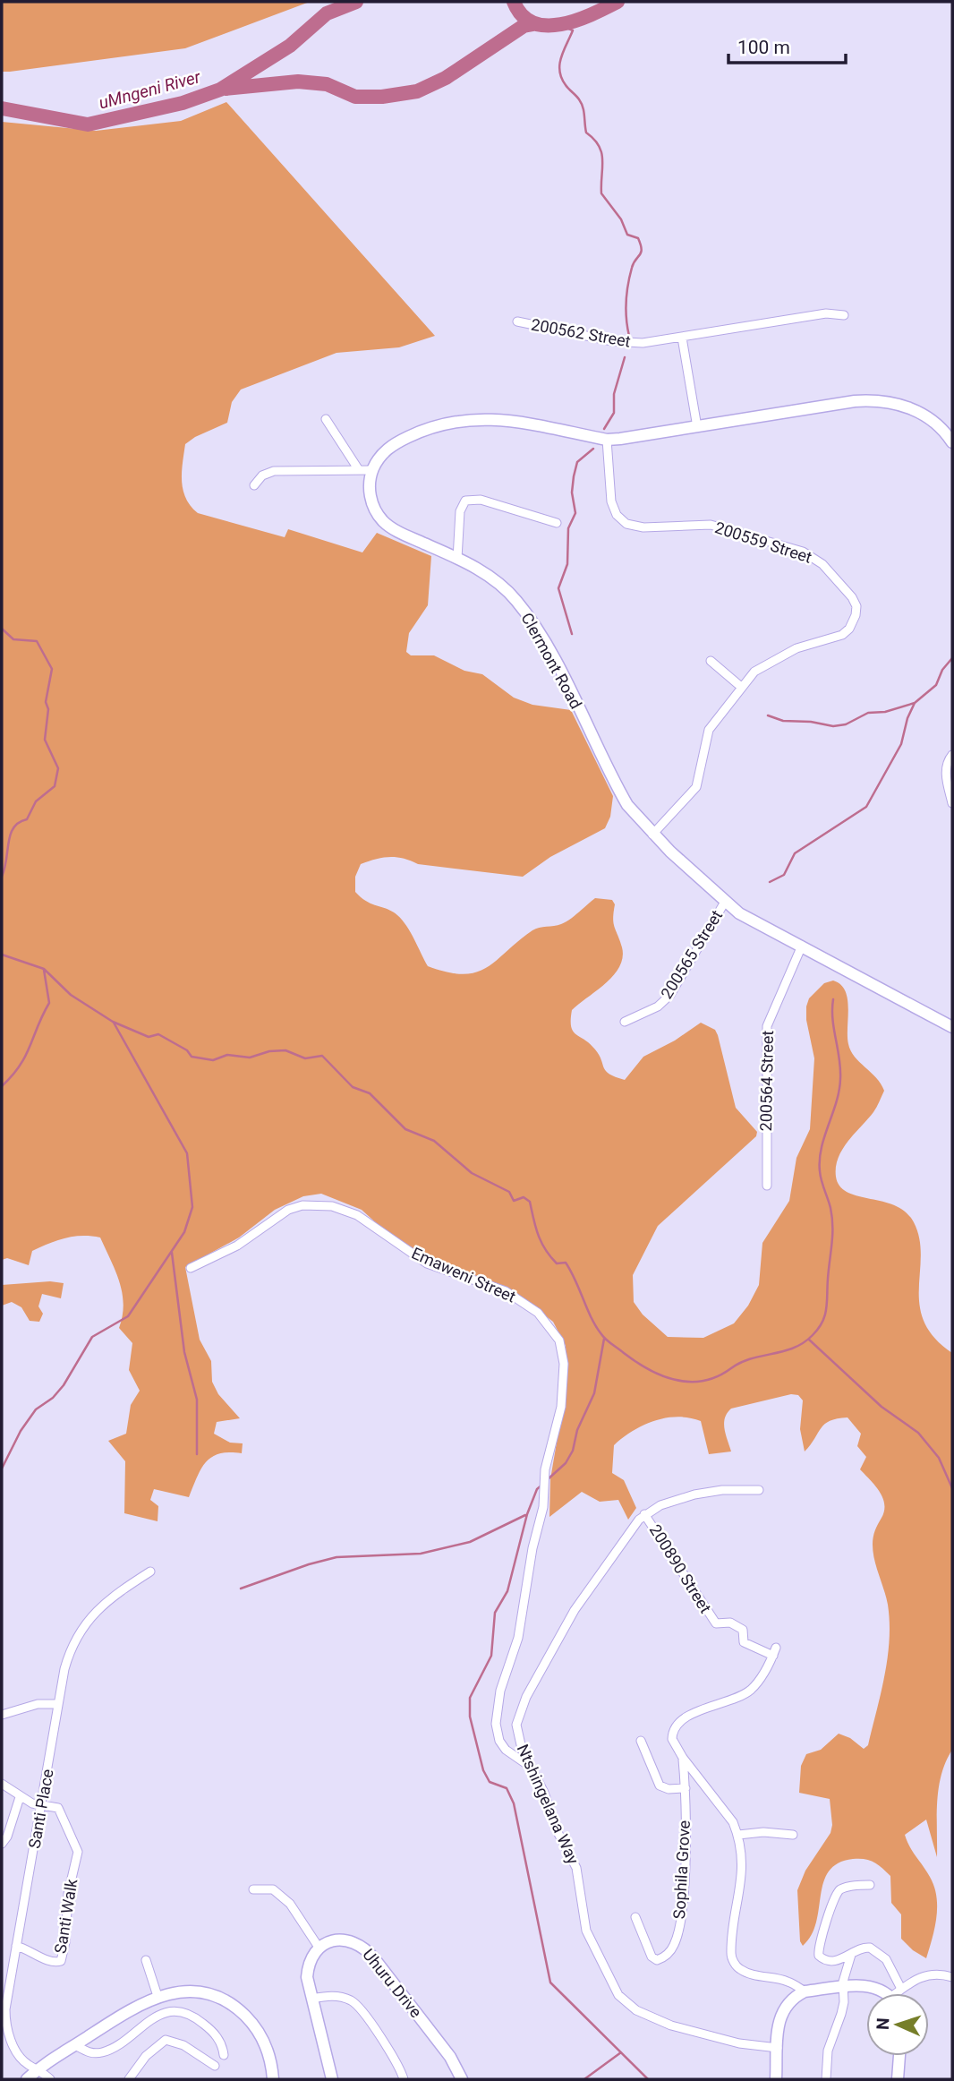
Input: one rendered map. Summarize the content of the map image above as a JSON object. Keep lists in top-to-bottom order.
{
  "streets": {
    "street": [
      "200562 Street",
      "200559 Street",
      "Clermont Road",
      "200565 Street",
      "200564 Street",
      "Emaweni Street",
      "200890 Street",
      "Ntshingelana Way",
      "Santi Place",
      "Sophila Grove",
      "Santi Walk",
      "Uhuru Drive"
    ]
  },
  "crossings": [
    ["200559 Street", "Clermont Road"],
    ["Clermont Road", "200565 Street"],
    ["Clermont Road", "200564 Street"],
    ["Emaweni Street", "Ntshingelana Way"],
    ["200890 Street", "Ntshingelana Way"],
    ["200890 Street", "Sophila Grove"],
    ["Santi Place", "Santi Walk"]
  ],
  "water": ["uMngeni River"],
  "scale_bar": "100 m",
  "north": "left"
}
